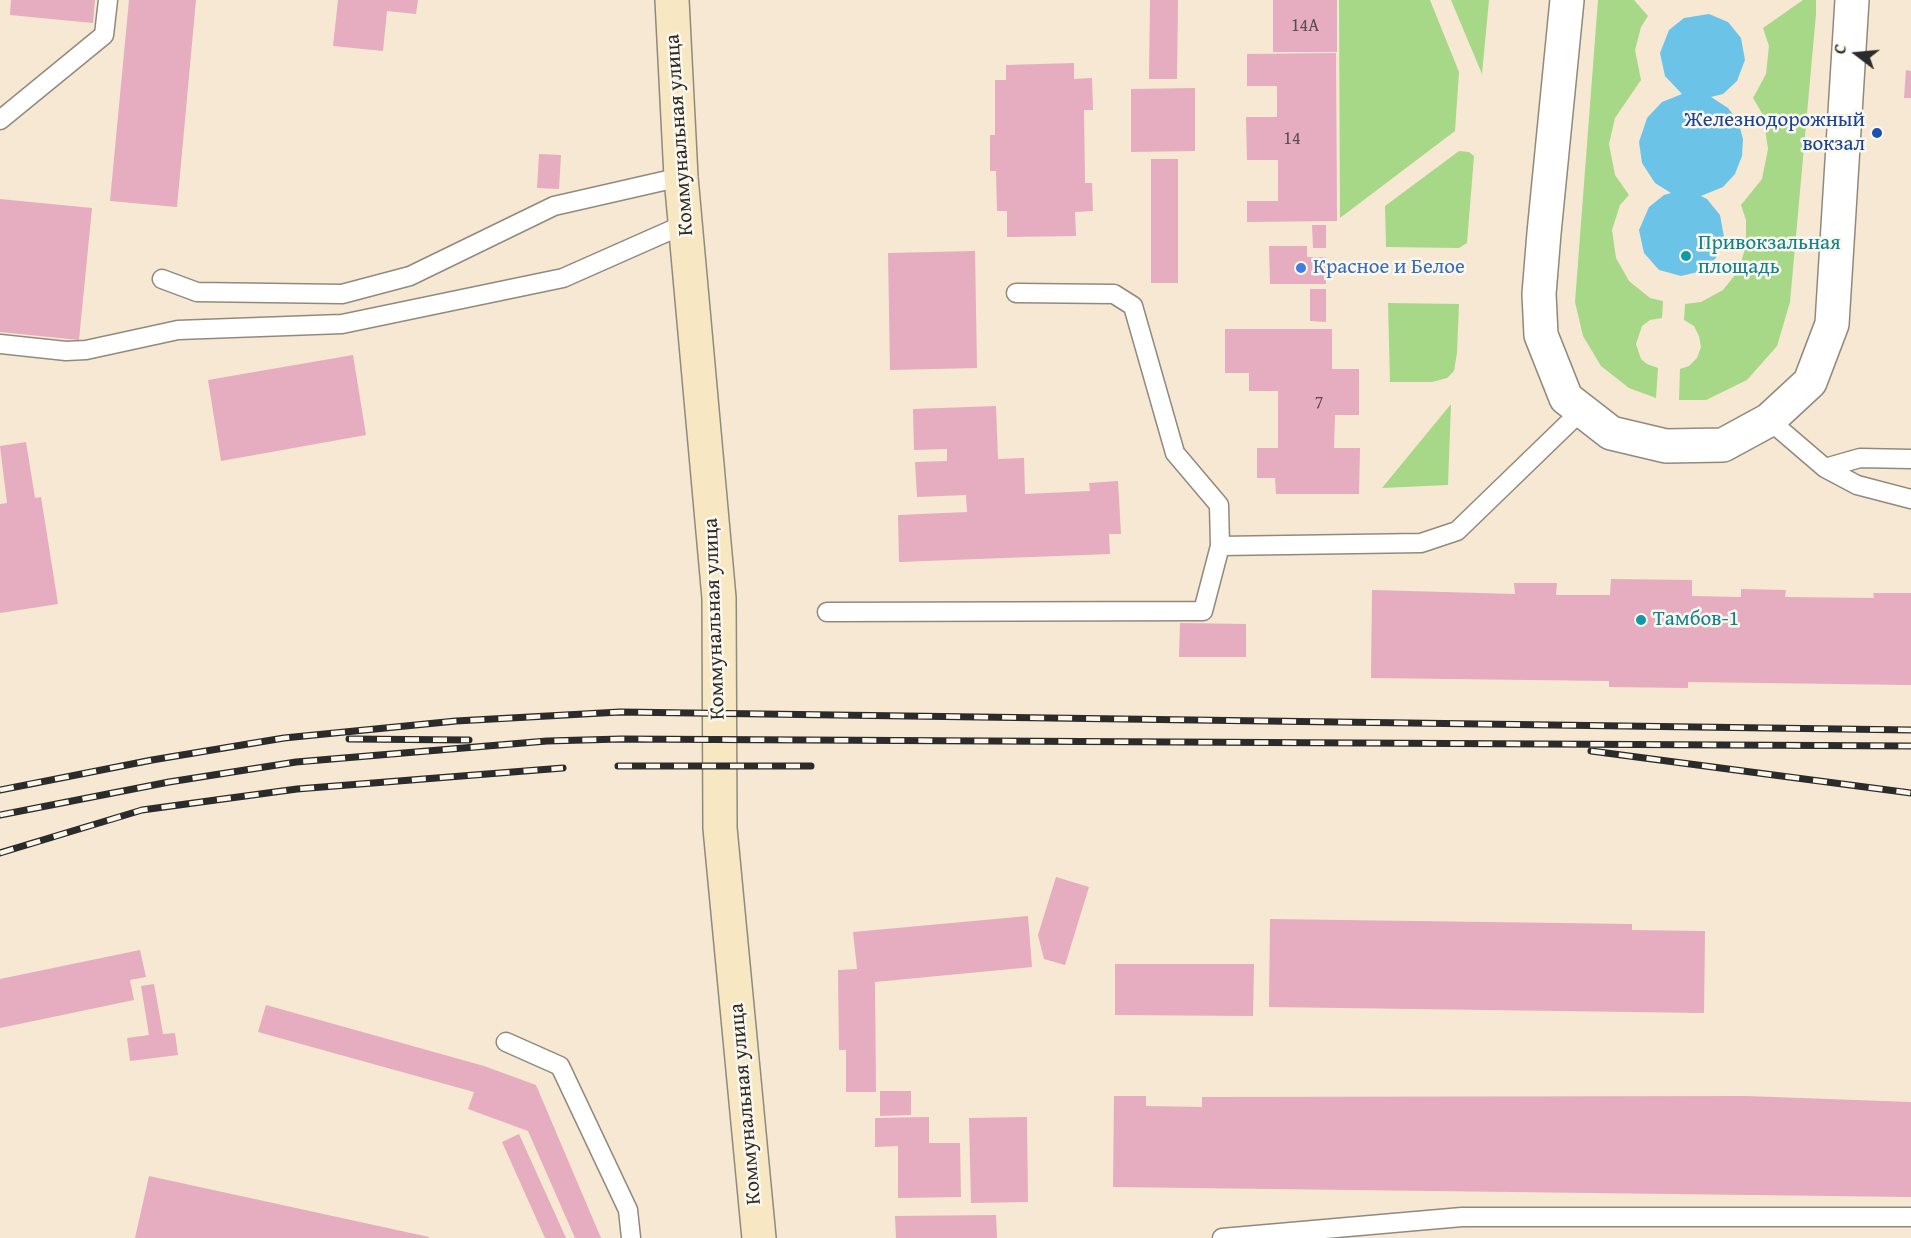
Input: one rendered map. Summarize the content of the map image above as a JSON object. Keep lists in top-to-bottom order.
{
  "streets": {
    "main road": ["Коммунальная улица"]
  },
  "places": [
    "Железнодорожный вокзал",
    "Привокзальная площадь",
    "Красное и Белое",
    "Тамбов-1"
  ],
  "house_numbers": ["14А", "14", "7"],
  "north": "left"
}
